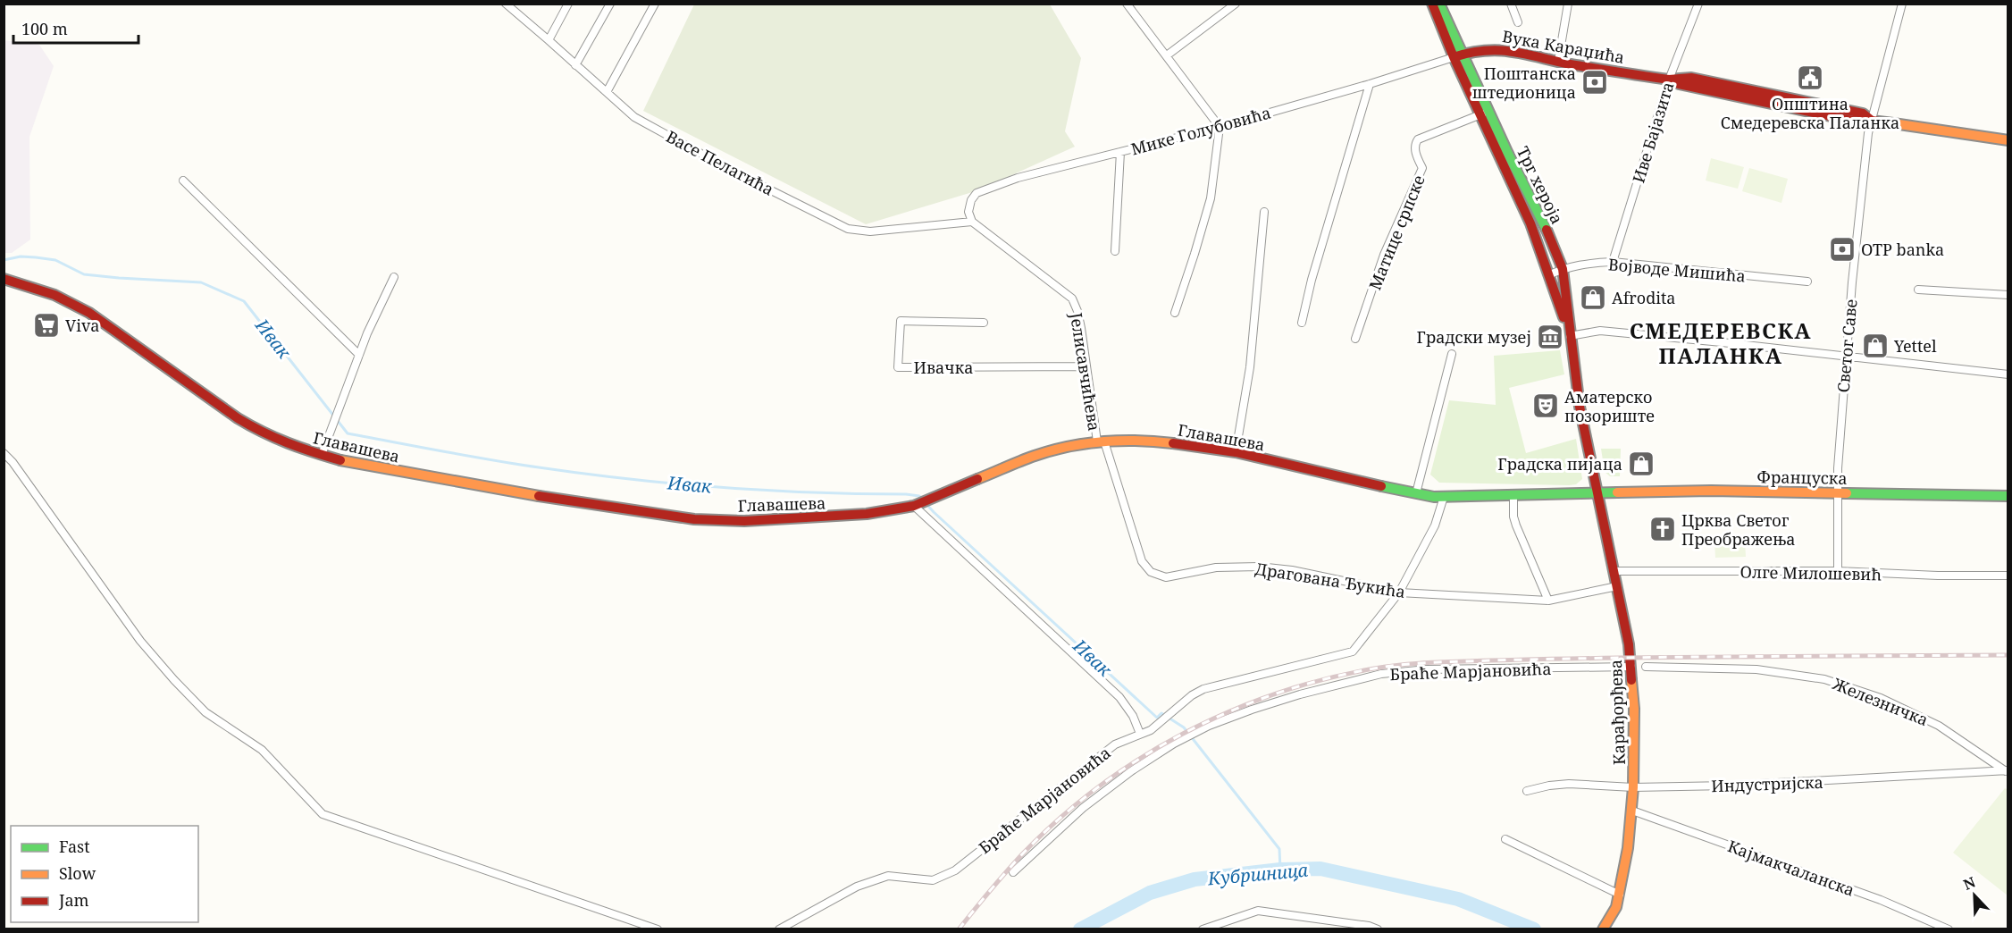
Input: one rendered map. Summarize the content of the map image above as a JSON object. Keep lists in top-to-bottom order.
{
  "streets": {
    "main road": [
      "Вука Караџића",
      "Трг хероја",
      "Главашева",
      "Француска",
      "Карађорђева"
    ],
    "street": [
      "Мике Голубовића",
      "Иве Бајазита",
      "Васе Пелагића",
      "Матице српске",
      "Војводе Мишића",
      "Светог Саве",
      "Ивачка",
      "Јелисавчићева",
      "Олге Милошевић",
      "Драгована Ђукића",
      "Браће Марјановића",
      "Железничка",
      "Индустријска",
      "Кајмакчаланска"
    ]
  },
  "crossings": [
    ["Вука Караџића", "Мике Голубовића"],
    ["Вука Караџића", "Иве Бајазита"],
    ["Вука Караџића", "Трг хероја"],
    ["Вука Караџића", "Светог Саве"],
    ["Мике Голубовића", "Васе Пелагића"],
    ["Мике Голубовића", "Трг хероја"],
    ["Мике Голубовића", "Јелисавчићева"],
    ["Иве Бајазита", "Војводе Мишића"],
    ["Васе Пелагића", "Јелисавчићева"],
    ["Трг хероја", "Матице српске"],
    ["Трг хероја", "Војводе Мишића"],
    ["Трг хероја", "Главашева"],
    ["Трг хероја", "Француска"],
    ["Трг хероја", "Карађорђева"],
    ["Светог Саве", "Француска"],
    ["Светог Саве", "Олге Милошевић"],
    ["Ивачка", "Јелисавчићева"],
    ["Јелисавчићева", "Главашева"],
    ["Јелисавчићева", "Драгована Ђукића"],
    ["Главашева", "Француска"],
    ["Главашева", "Драгована Ђукића"],
    ["Главашева", "Браће Марјановића"],
    ["Главашева", "Карађорђева"],
    ["Француска", "Карађорђева"],
    ["Олге Милошевић", "Карађорђева"],
    ["Драгована Ђукића", "Браће Марјановића"],
    ["Драгована Ђукића", "Карађорђева"],
    ["Браће Марјановића", "Карађорђева"],
    ["Железничка", "Индустријска"],
    ["Карађорђева", "Индустријска"],
    ["Карађорђева", "Кајмакчаланска"]
  ],
  "districts": ["СМЕДЕРЕВСКА ПАЛАНКА"],
  "water": ["Ивак", "Кубршница"],
  "places": {
    "public building": ["Општина Смедеревска Паланка"],
    "bank": ["Поштанска штедионица", "OTP banka"],
    "shop": ["Afrodita", "Yettel", "Градска пијаца"],
    "supermarket": ["Viva"],
    "museum": ["Градски музеј"],
    "theatre": ["Аматерско позориште"],
    "church": ["Црква Светог Преображења"]
  },
  "legend": ["Fast", "Slow", "Jam"],
  "scale_bar": "100 m",
  "north": "top left"
}
